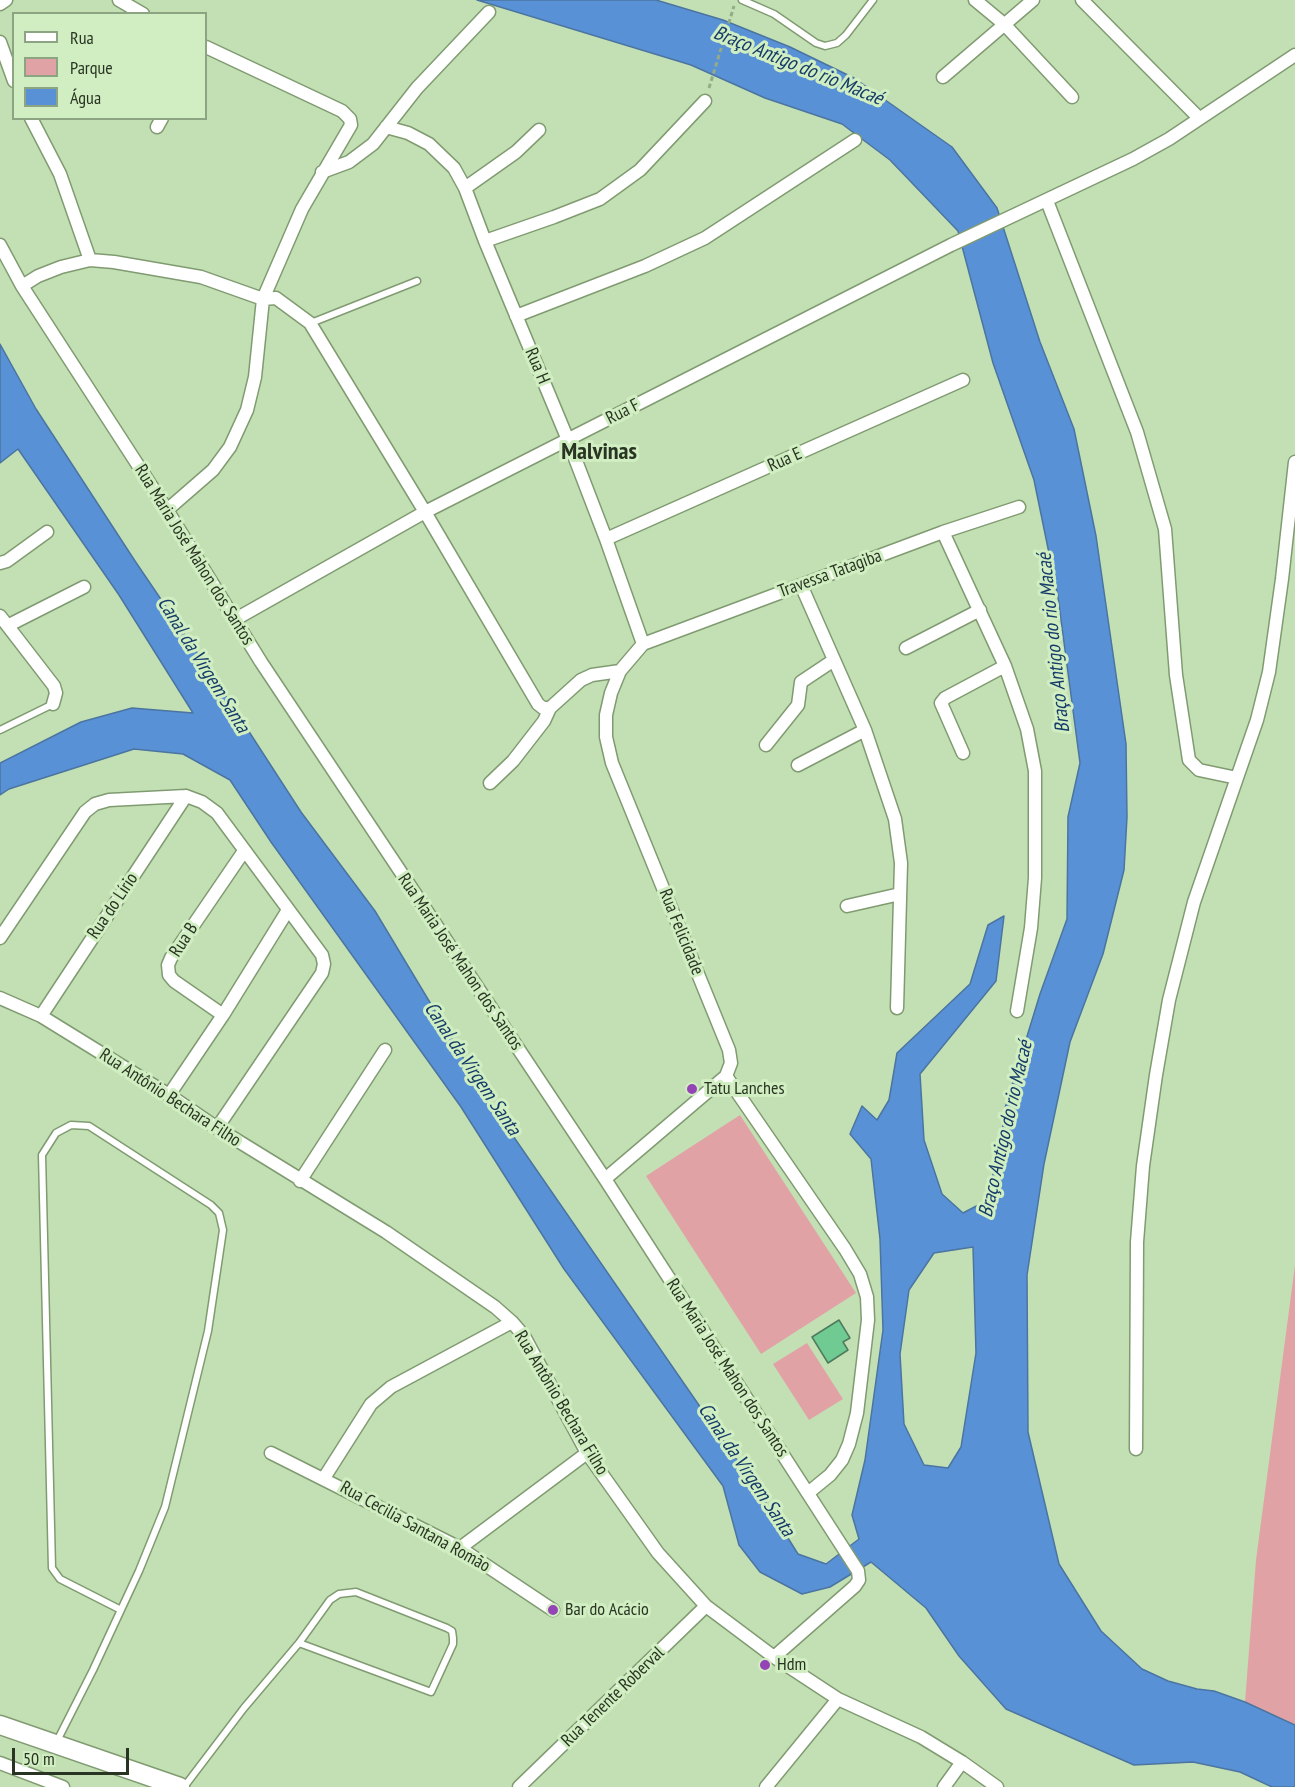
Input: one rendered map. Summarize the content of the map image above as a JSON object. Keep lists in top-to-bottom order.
{
  "streets": {
    "street": [
      "Rua H",
      "Rua F",
      "Rua E",
      "Rua Maria José Mahon dos Santos",
      "Travessa Tatagiba",
      "Rua do Lírio",
      "Rua Felicidade",
      "Rua B",
      "Rua Antônio Bechara Filho",
      "Rua Cecilia Santana Romão",
      "Rua Tenente Roberval"
    ]
  },
  "crossings": [
    ["Rua H", "Rua F"],
    ["Rua H", "Rua E"],
    ["Rua H", "Travessa Tatagiba"],
    ["Rua H", "Rua Felicidade"],
    ["Rua F", "Rua Maria José Mahon dos Santos"],
    ["Rua Maria José Mahon dos Santos", "Rua Antônio Bechara Filho"],
    ["Travessa Tatagiba", "Rua Felicidade"],
    ["Rua do Lírio", "Rua Antônio Bechara Filho"],
    ["Rua Antônio Bechara Filho", "Rua Tenente Roberval"]
  ],
  "districts": ["Malvinas"],
  "water": ["Braço Antigo do rio Macaé", "Canal da Virgem Santa"],
  "places": ["Tatu Lanches", "Bar do Acácio", "Hdm"],
  "legend": ["Rua", "Parque", "Água"],
  "scale_bar": "50 m"
}
